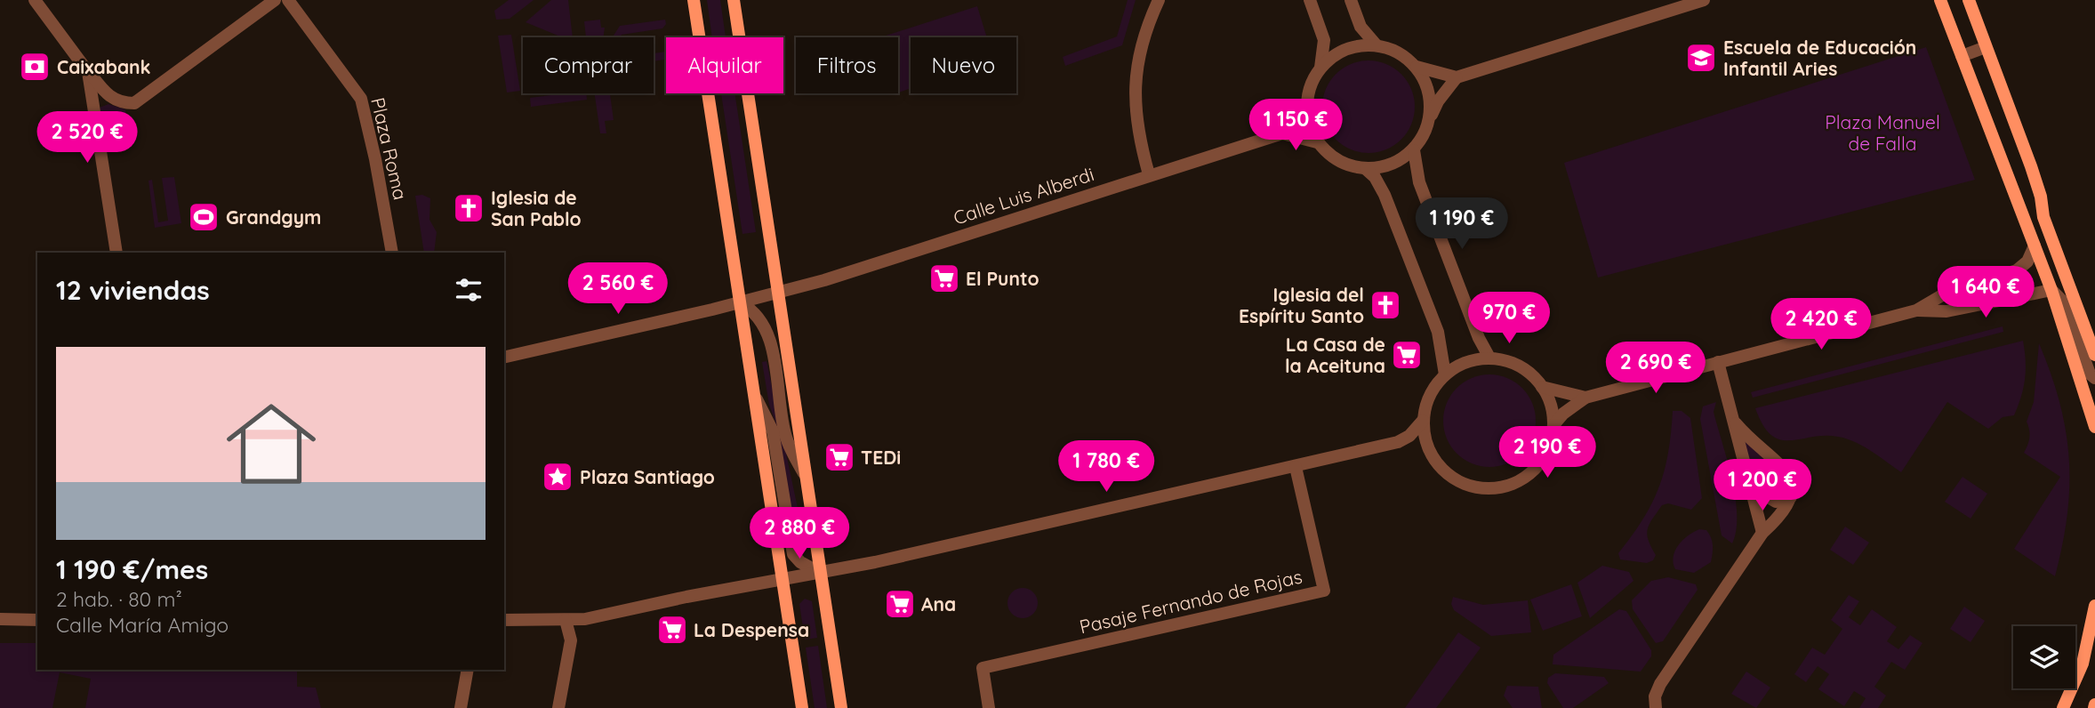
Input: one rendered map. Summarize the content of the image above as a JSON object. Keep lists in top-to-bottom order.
{
  "streets": {
    "street": ["Plaza Roma", "Calle Luis Alberdi", "Pasaje Fernando de Rojas"]
  },
  "parks": ["Plaza Manuel de Falla"],
  "places": {
    "school or university": ["Escuela de Educación Infantil Aries"],
    "bank": ["Caixabank"],
    "church": ["Iglesia de San Pablo", "Iglesia del Espíritu Santo"],
    "sports": ["Grandgym"],
    "supermarket": [
      "El Punto",
      "La Casa de la Aceituna",
      "TEDi",
      "Ana",
      "La Despensa"
    ],
    "place": ["Plaza Santiago"]
  },
  "page": {
    "chip": [
      "Comprar",
      "Alquilar",
      "Filtros",
      "Nuevo"
    ],
    "price": [
      "1 150 €",
      "2 520 €",
      "1 190 €",
      "2 560 €",
      "1 640 €",
      "970 €",
      "2 420 €",
      "2 690 €",
      "2 190 €",
      "1 780 €",
      "1 200 €",
      "2 880 €"
    ],
    "heading": "12 viviendas",
    "list": [
      {
        "name": "1 190 €/mes",
        "note": "2 hab. · 80 m² · Calle María Amigo"
      }
    ]
  }
}
